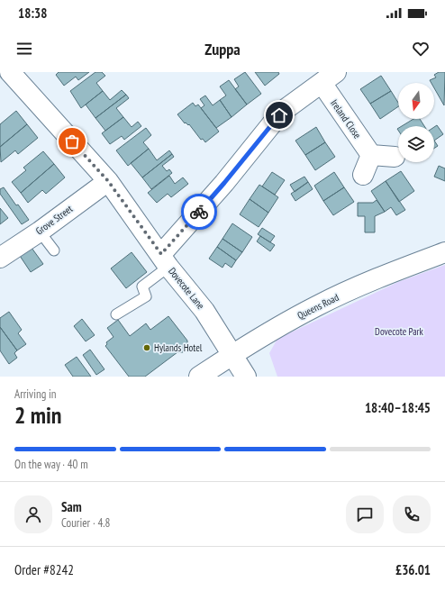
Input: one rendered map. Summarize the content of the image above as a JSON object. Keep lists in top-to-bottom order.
{
  "streets": {
    "street": [
      "Ireland Close",
      "Grove Street",
      "Dovecote Lane",
      "Queens Road"
    ]
  },
  "crossings": [
    ["Grove Street", "Dovecote Lane"],
    ["Dovecote Lane", "Queens Road"]
  ],
  "parks": ["Dovecote Park"],
  "places": ["Hylands Hotel"],
  "north": "bottom",
  "page": {
    "status": "18:38",
    "header": "Zuppa",
    "heading": ["2 min", "Arriving in", "18:40–18:45"],
    "panel": [
      "Sam",
      "Courier · 4.8",
      "Order #8242",
      "£36.01"
    ],
    "bar": "On the way · 40 m"
  }
}
